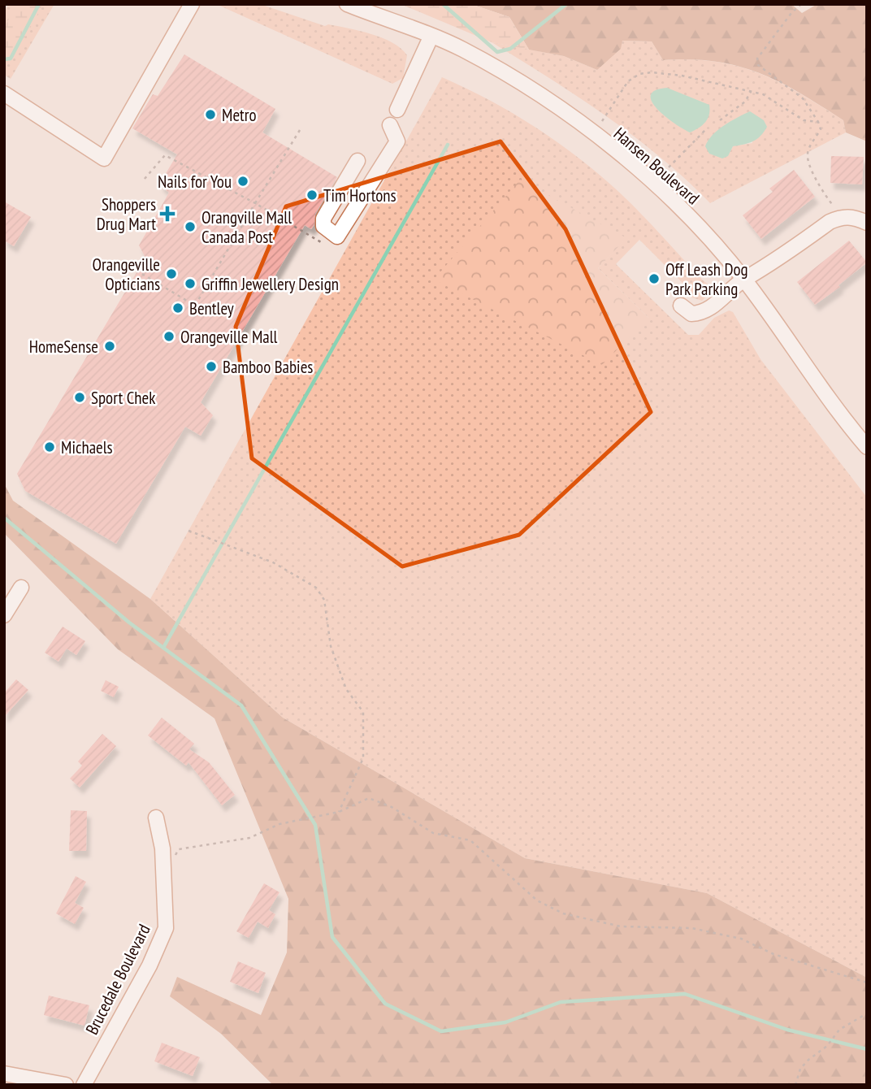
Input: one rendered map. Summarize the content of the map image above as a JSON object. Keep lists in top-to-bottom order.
{
  "streets": {
    "street": ["Hansen Boulevard", "Brucedale Boulevard"]
  },
  "places": {
    "other": [
      "Metro",
      "Nails for You",
      "Tim Hortons",
      "Orangville Mall Canada Post",
      "Orangeville Opticians",
      "Off Leash Dog Park Parking",
      "Griffin Jewellery Design",
      "Bentley",
      "Orangeville Mall",
      "HomeSense",
      "Bamboo Babies",
      "Sport Chek",
      "Michaels"
    ],
    "health": ["Shoppers Drug Mart"]
  }
}
